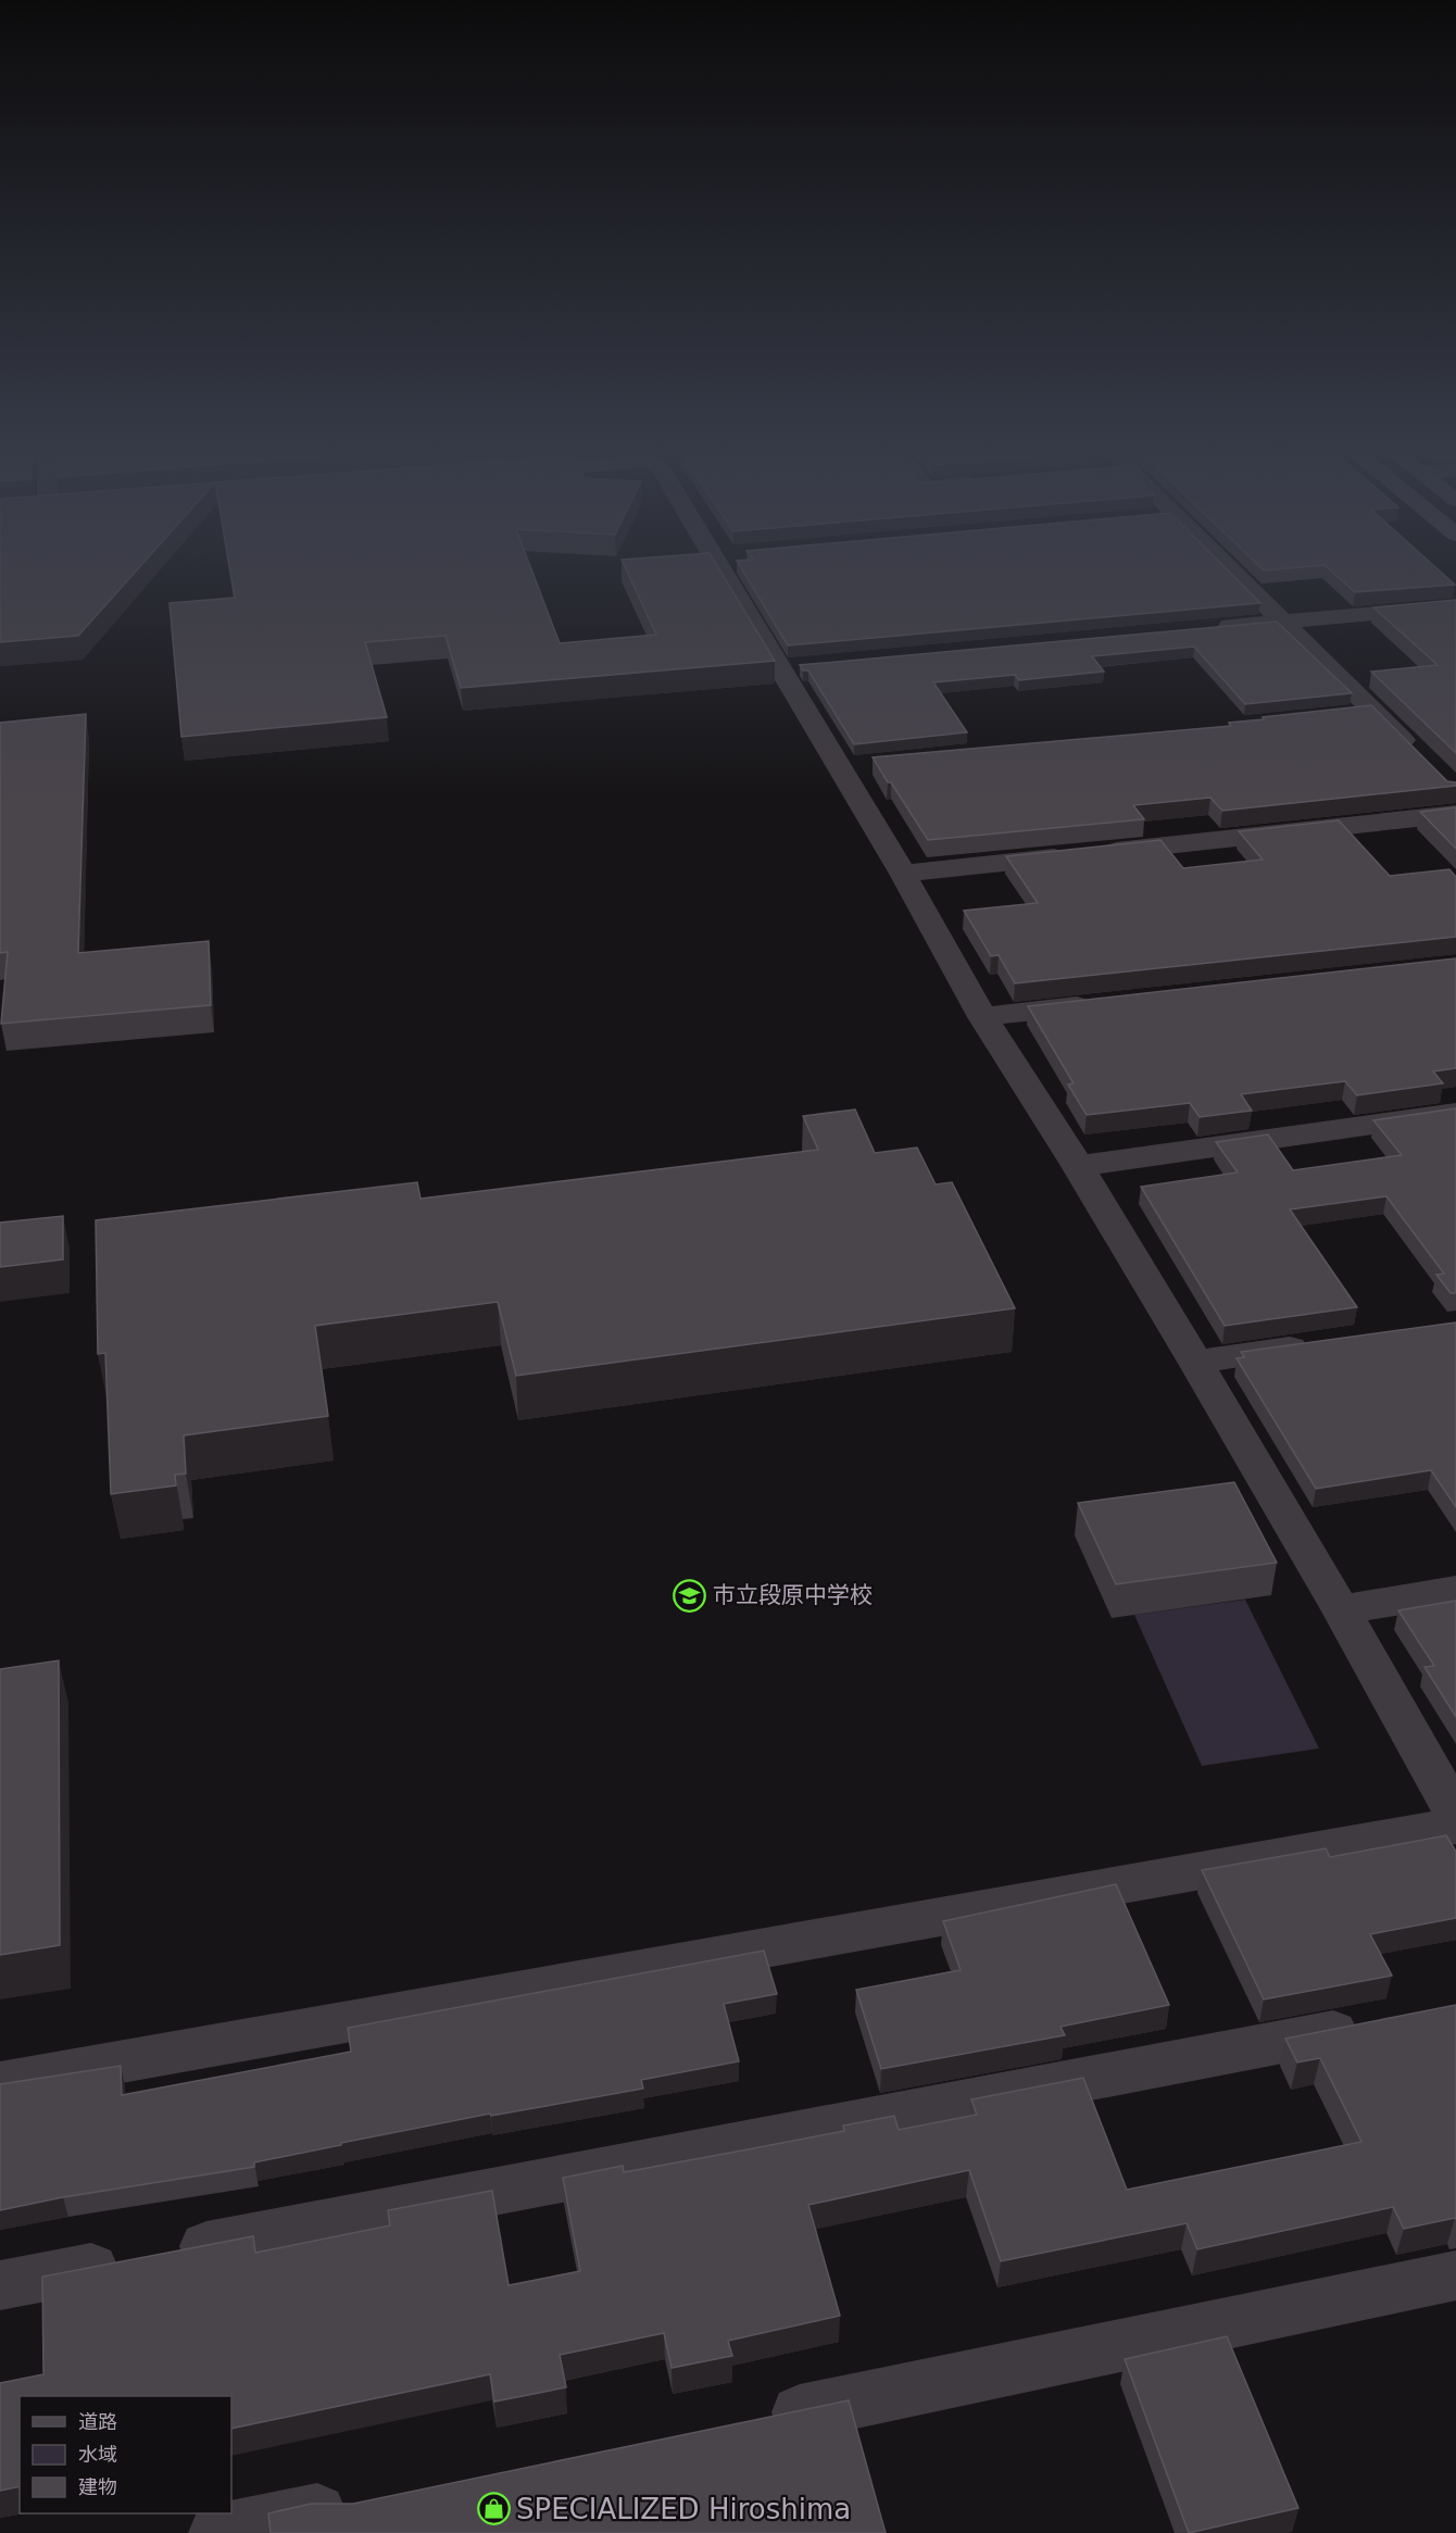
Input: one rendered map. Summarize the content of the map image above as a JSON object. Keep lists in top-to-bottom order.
{
  "places": {
    "school or university": ["市立段原中学校"],
    "shop": ["SPECIALIZED Hiroshima"]
  },
  "legend": ["道路", "水域", "建物"]
}
